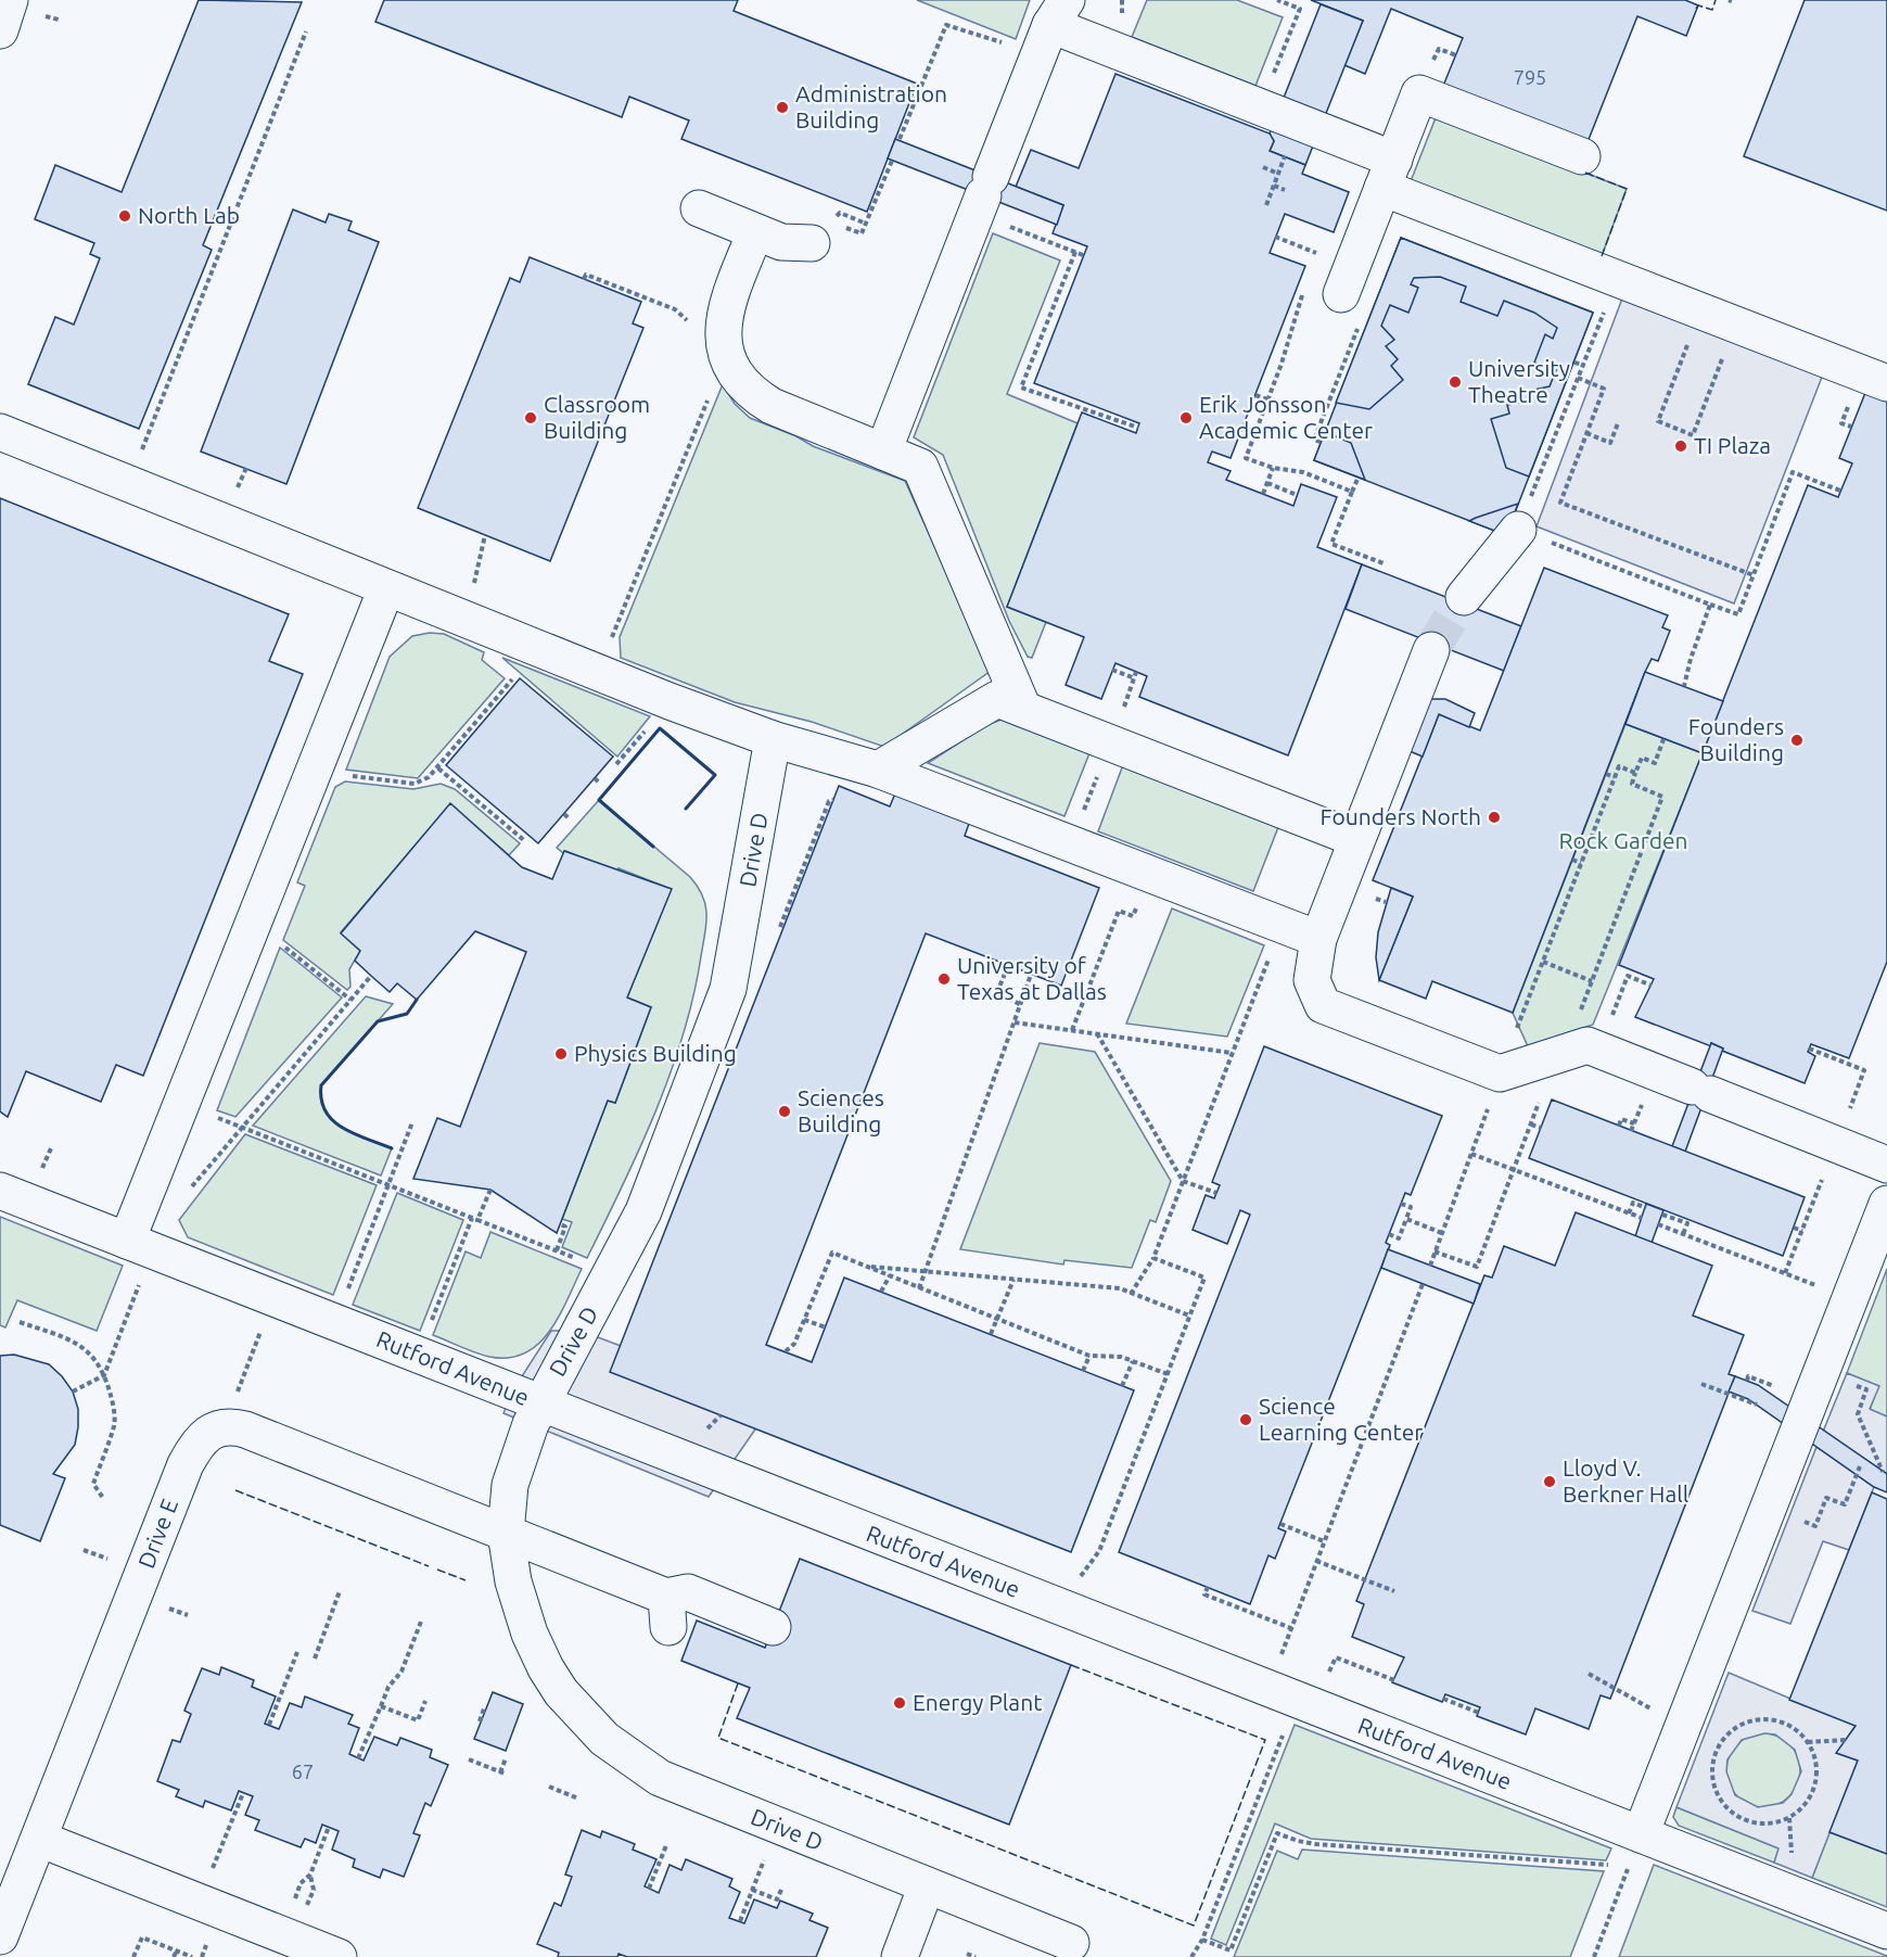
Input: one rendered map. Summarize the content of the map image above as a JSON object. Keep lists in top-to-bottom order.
{
  "streets": {
    "street": ["Drive D", "Rutford Avenue", "Drive E"]
  },
  "crossings": [
    ["Drive D", "Rutford Avenue"],
    ["Drive D", "Drive E"]
  ],
  "parks": ["Rock Garden"],
  "places": [
    "Administration Building",
    "North Lab",
    "University Theatre",
    "Classroom Building",
    "Erik Jonsson Academic Center",
    "TI Plaza",
    "Founders Building",
    "Founders North",
    "University of Texas at Dallas",
    "Physics Building",
    "Sciences Building",
    "Science Learning Center",
    "Lloyd V. Berkner Hall",
    "Energy Plant"
  ],
  "house_numbers": ["795", "67"]
}
